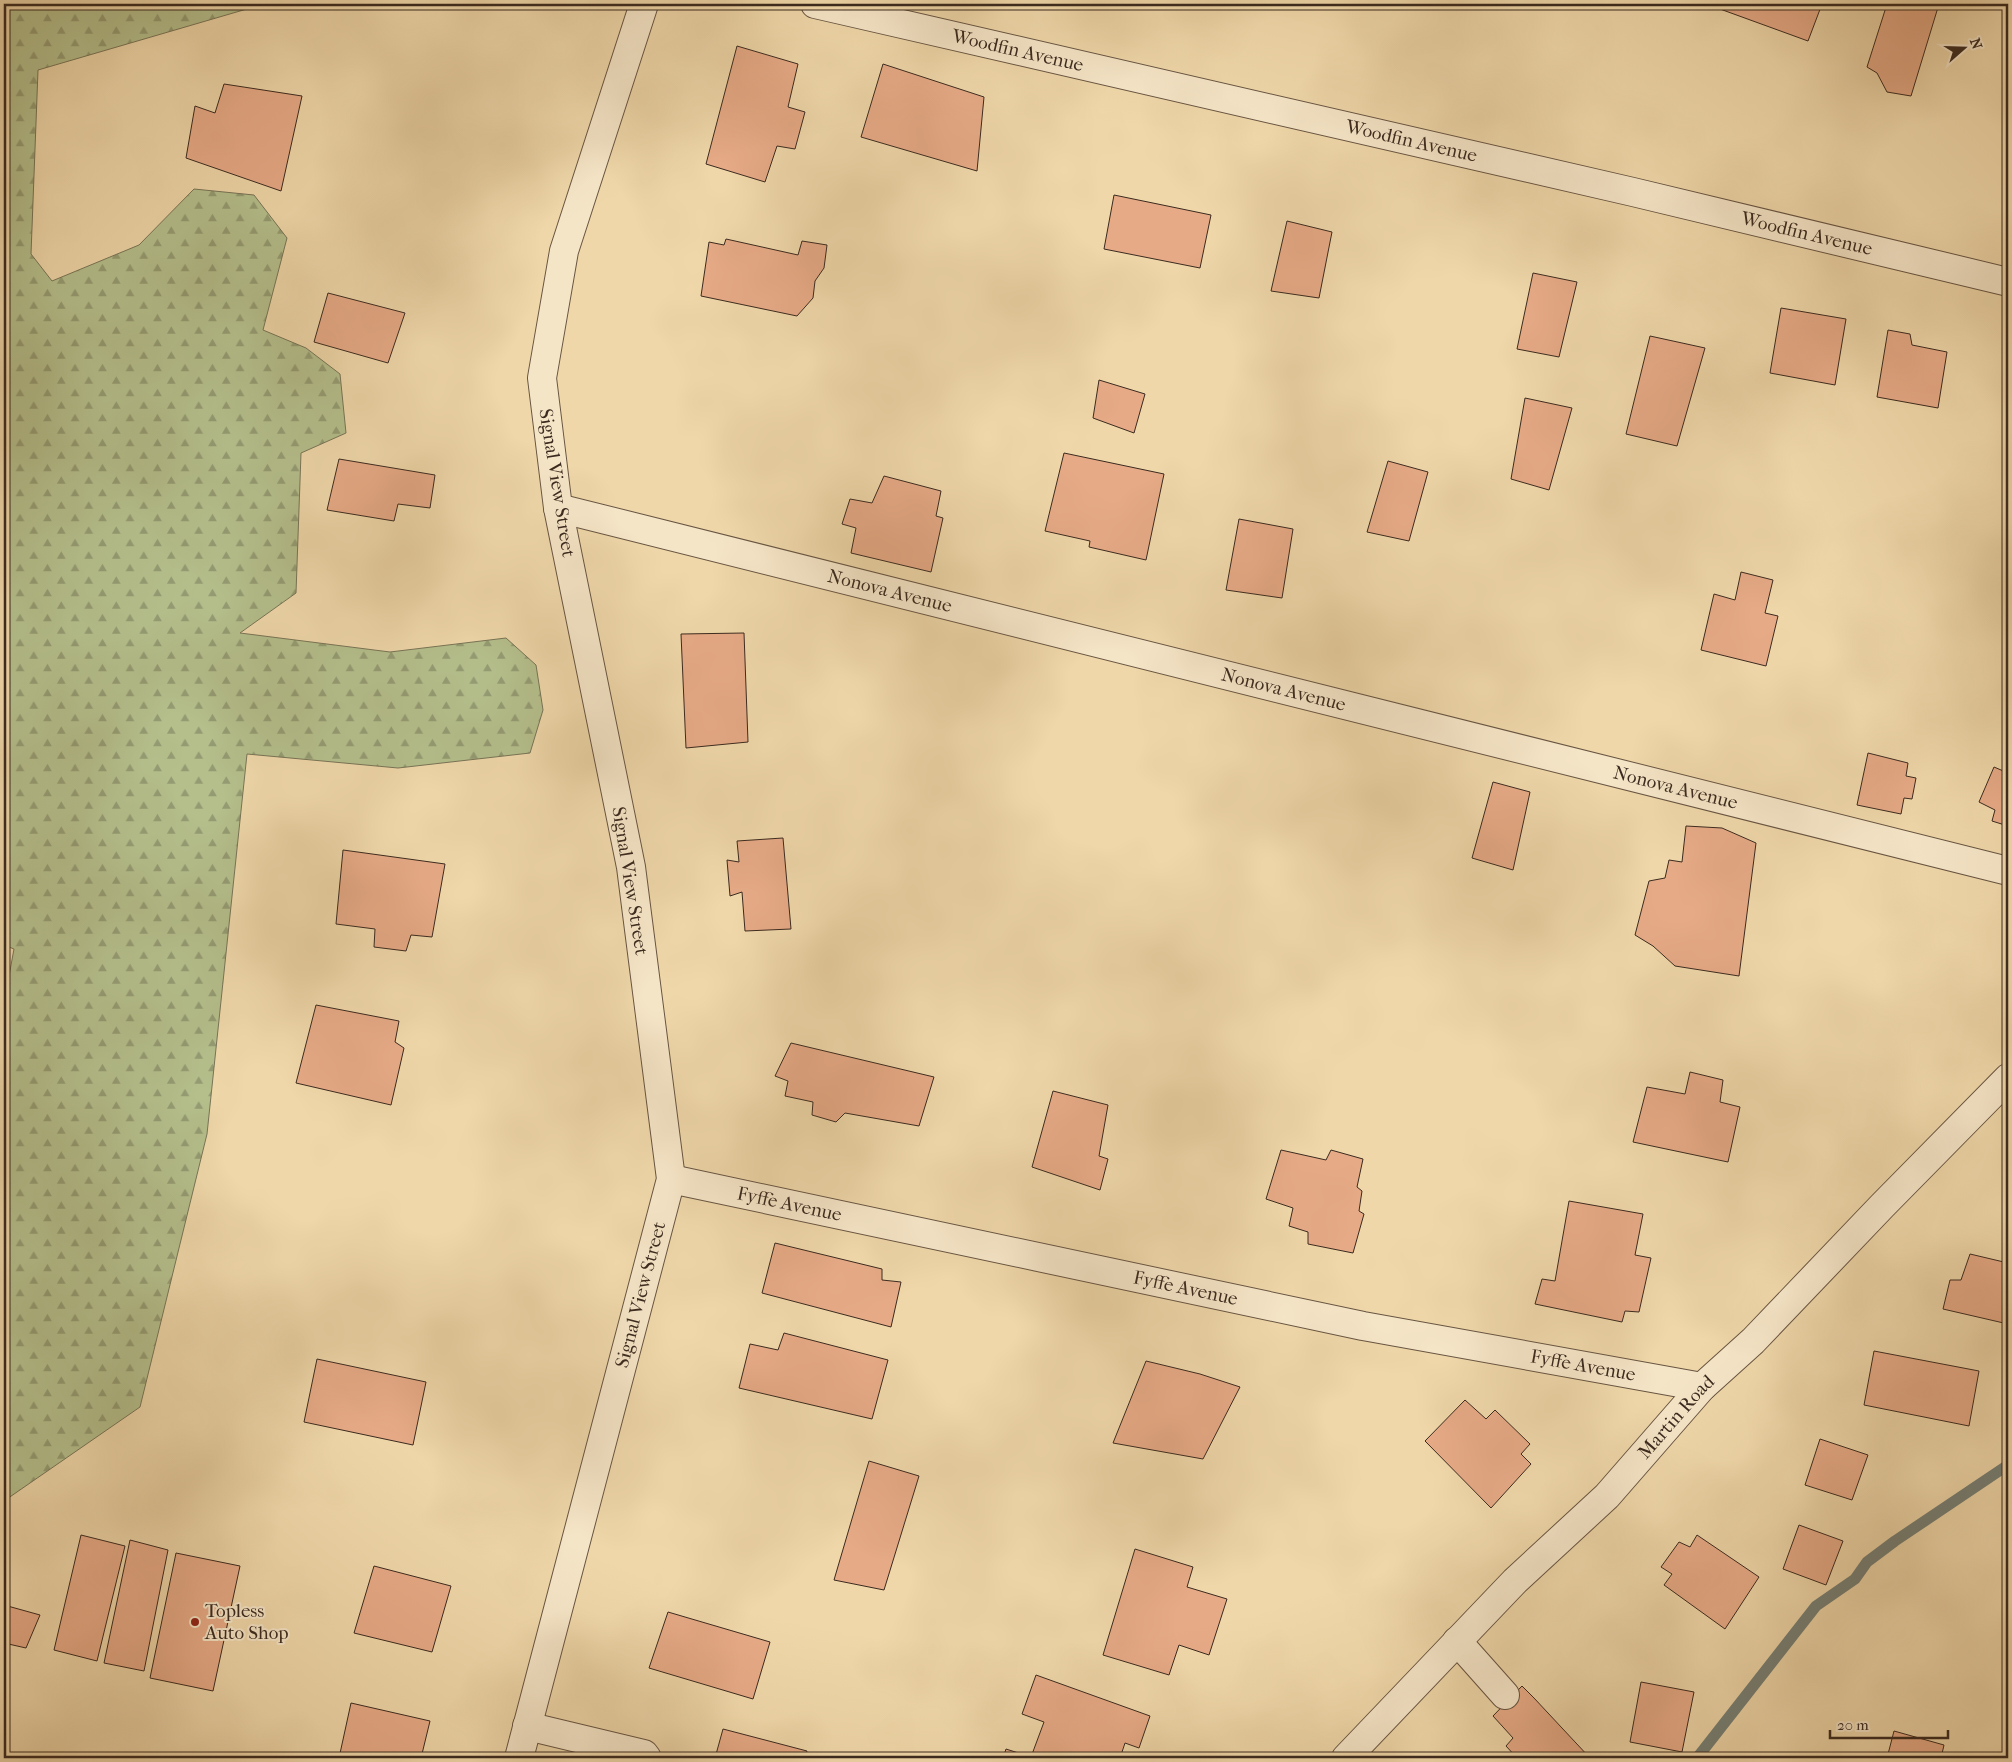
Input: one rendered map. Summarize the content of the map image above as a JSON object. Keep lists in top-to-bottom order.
{
  "streets": {
    "street": [
      "Woodfin Avenue",
      "Signal View Street",
      "Nonova Avenue",
      "Fyffe Avenue",
      "Martin Road"
    ]
  },
  "crossings": [
    ["Signal View Street", "Nonova Avenue"],
    ["Signal View Street", "Fyffe Avenue"],
    ["Fyffe Avenue", "Martin Road"]
  ],
  "places": ["Topless Auto Shop"],
  "scale_bar": "20 m",
  "north": "right"
}
